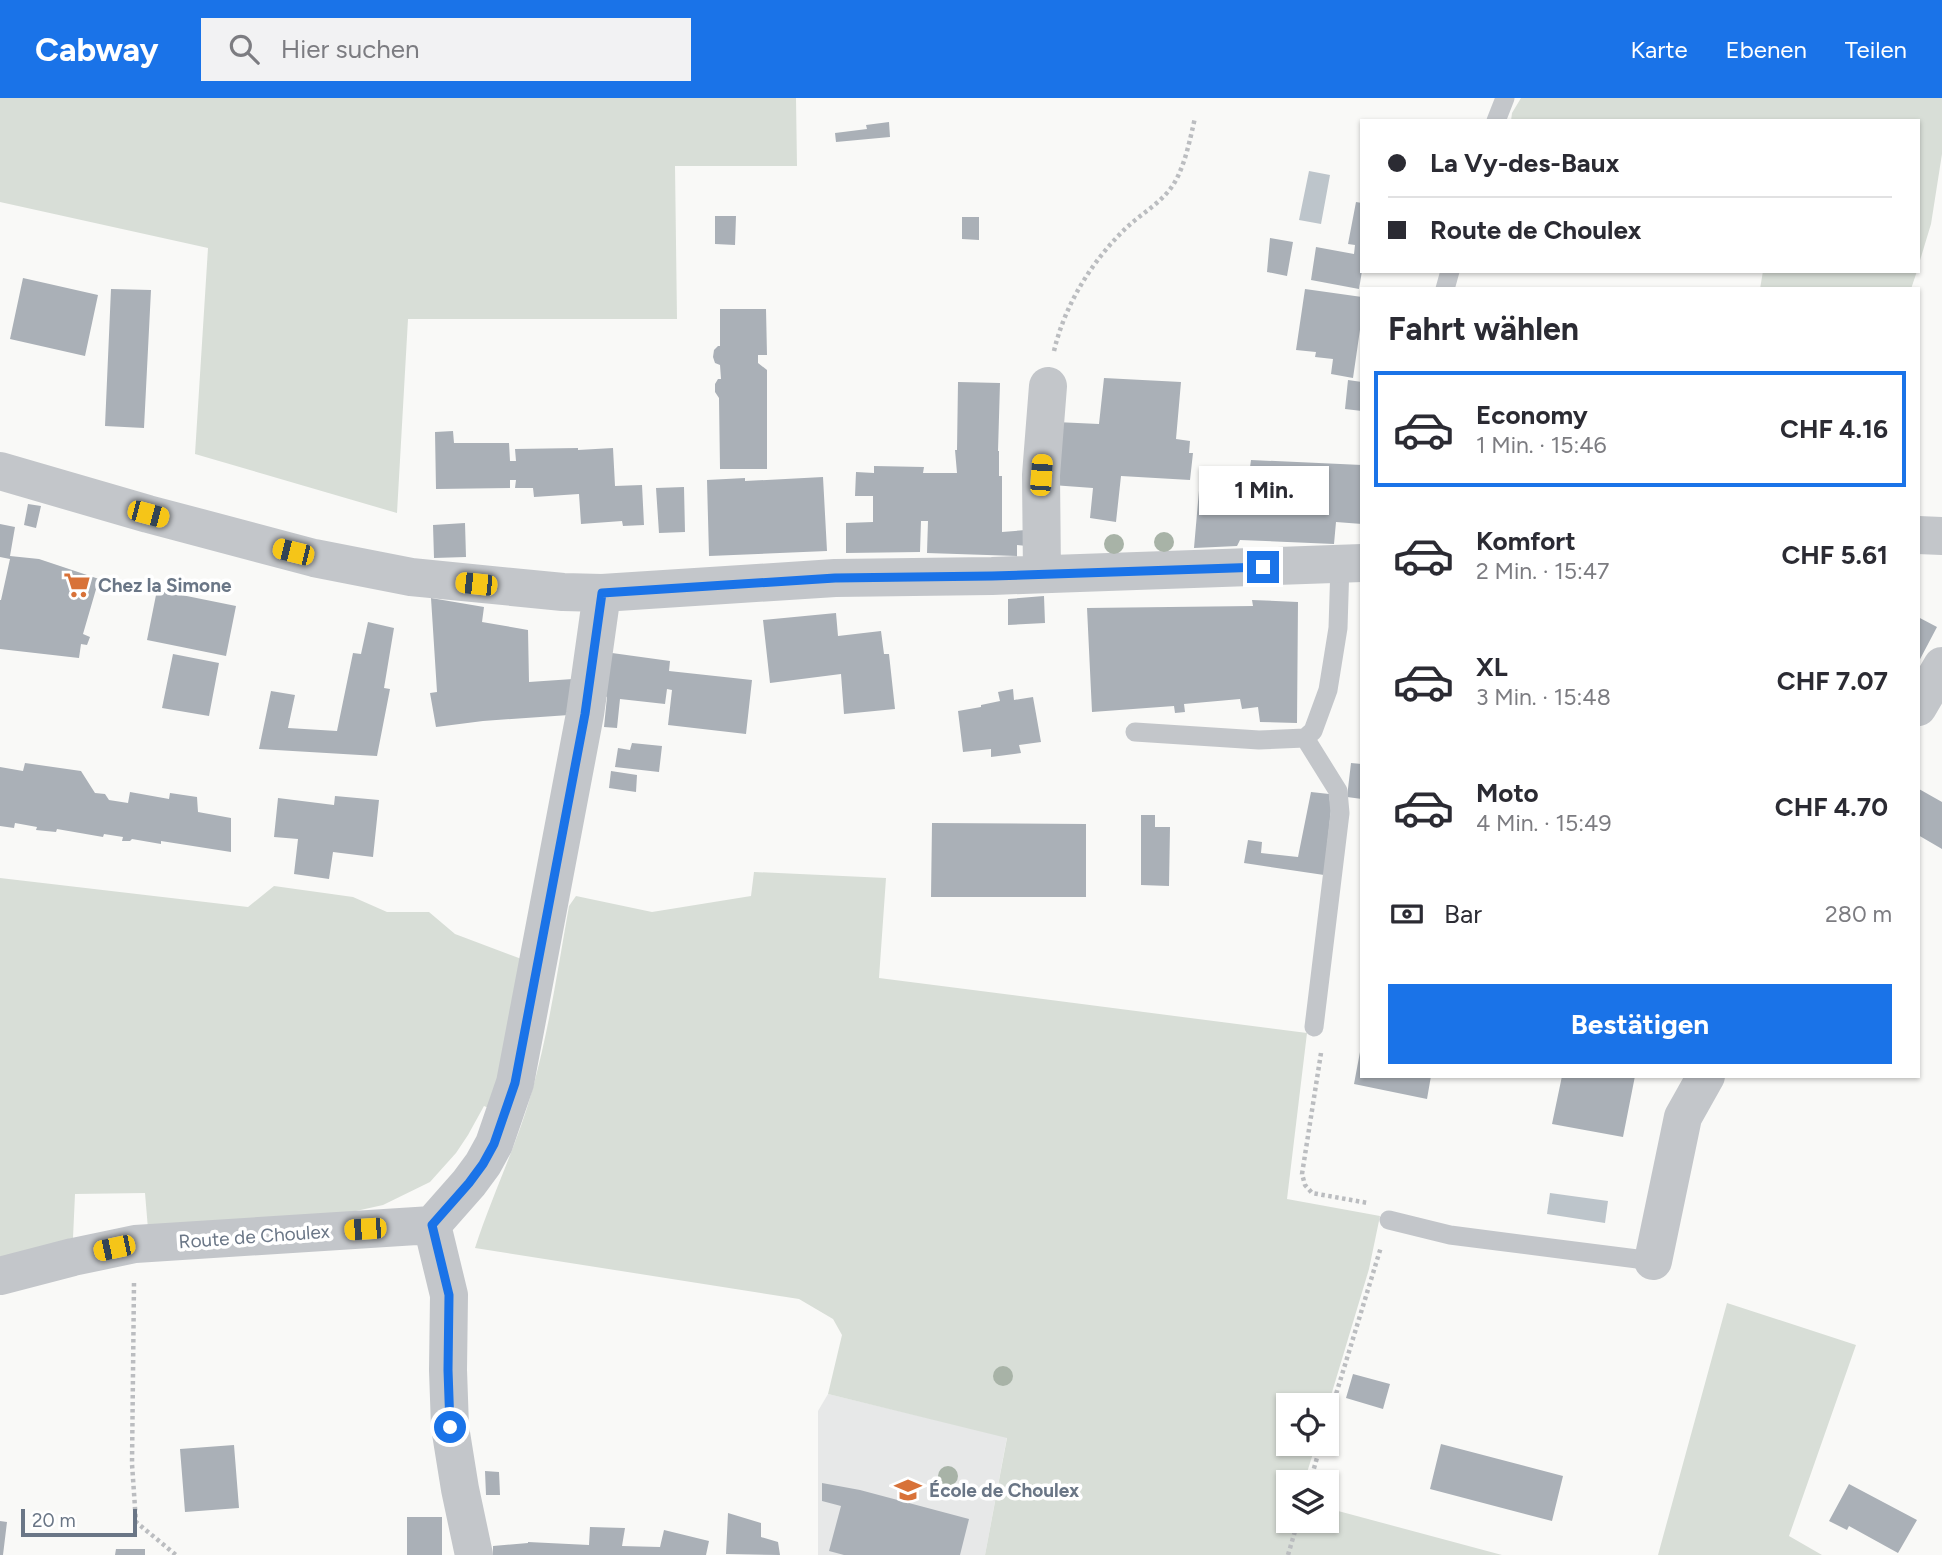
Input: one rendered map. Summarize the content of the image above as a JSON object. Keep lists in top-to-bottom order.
{
  "streets": {
    "street": ["Route de Choulex"]
  },
  "places": {
    "supermarket": ["Chez la Simone"],
    "school or university": ["École de Choulex"]
  },
  "scale_bar": "20 m",
  "page": {
    "header": "Cabway",
    "search": "Hier suchen",
    "nav": ["Karte", "Ebenen", "Teilen"],
    "banner": ["La Vy-des-Baux", "Route de Choulex"],
    "heading": "Fahrt wählen",
    "list": [
      {
        "name": "Economy",
        "note": "1 Min. · 15:46",
        "value": "CHF 4.16"
      },
      {
        "name": "Komfort",
        "note": "2 Min. · 15:47",
        "value": "CHF 5.61"
      },
      {
        "name": "XL",
        "note": "3 Min. · 15:48",
        "value": "CHF 7.07"
      },
      {
        "name": "Moto",
        "note": "4 Min. · 15:49",
        "value": "CHF 4.70"
      }
    ],
    "bubble": "1 Min.",
    "pay": ["Bar", "280 m"],
    "buttons": "Bestätigen",
    "scale": "20 m"
  }
}
